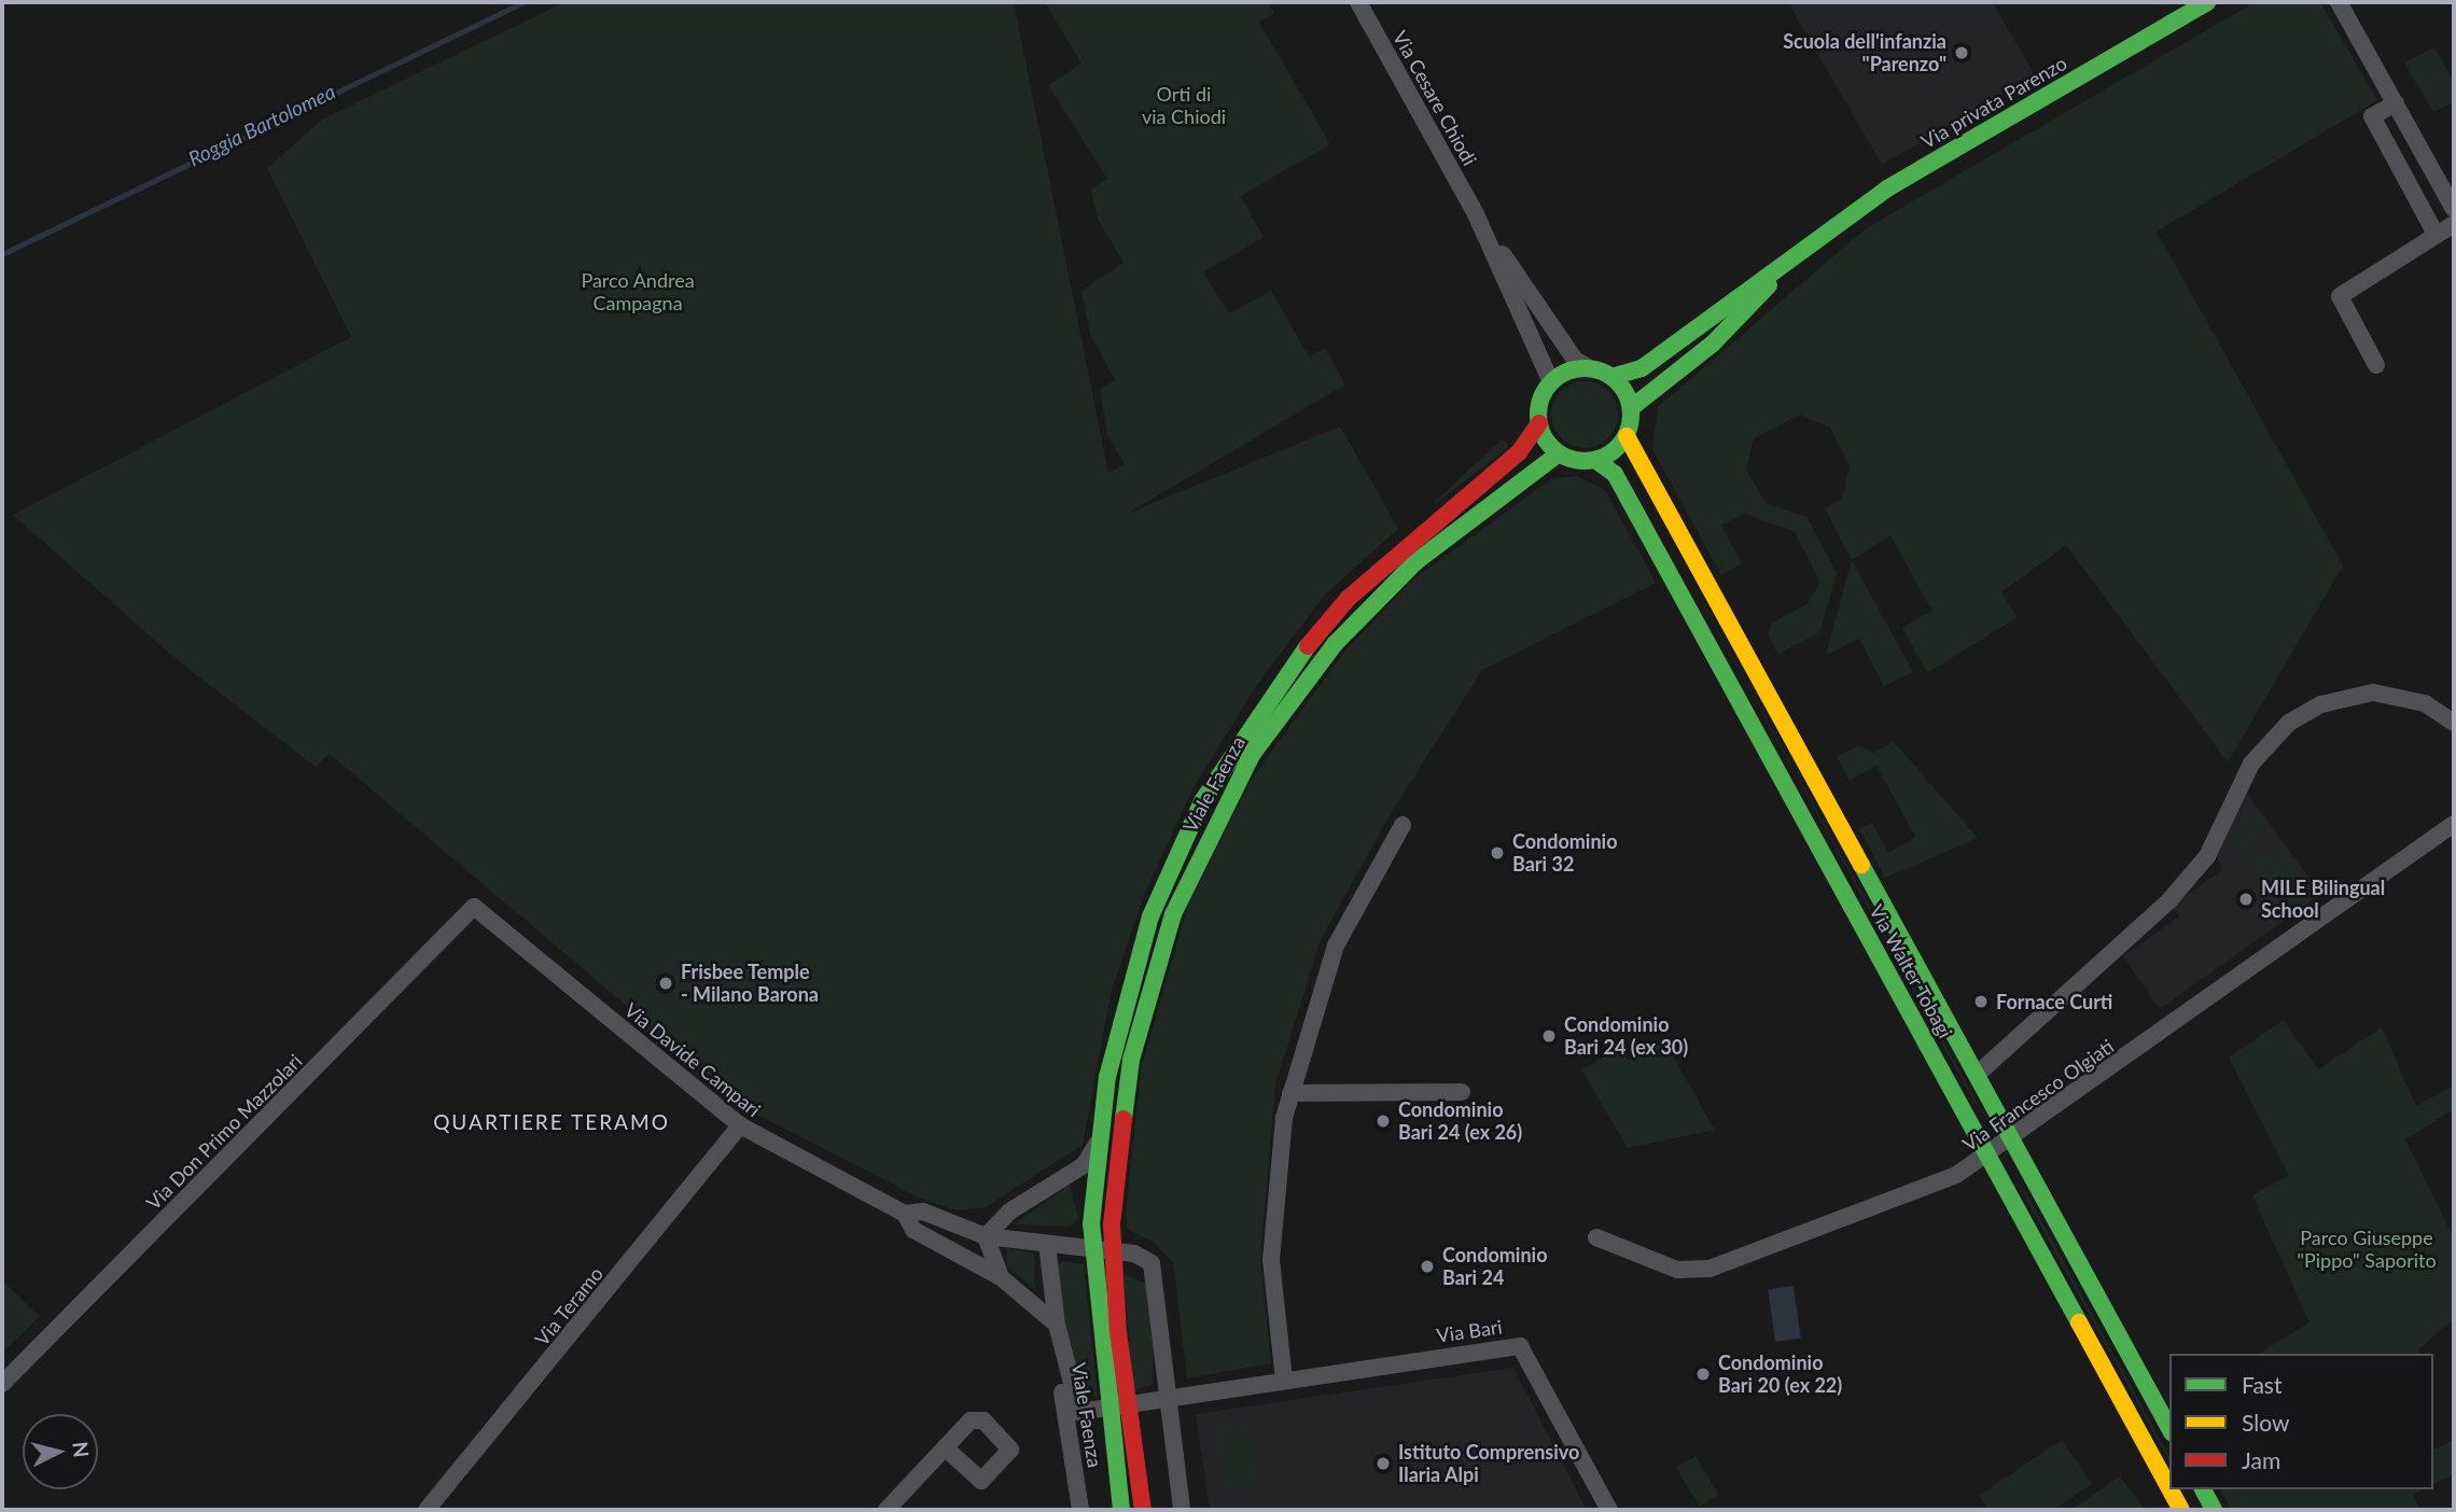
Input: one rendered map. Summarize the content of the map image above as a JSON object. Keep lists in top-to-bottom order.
{
  "streets": {
    "street": [
      "Via Cesare Chiodi",
      "Via privata Parenzo",
      "Viale Faenza",
      "Via Walter Tobagi",
      "Via Davide Campari",
      "Via Francesco Olgiati",
      "Via Don Primo Mazzolari",
      "Via Teramo",
      "Via Bari"
    ]
  },
  "crossings": [
    ["Via Cesare Chiodi", "Via privata Parenzo"],
    ["Via Cesare Chiodi", "Viale Faenza"],
    ["Via Cesare Chiodi", "Via Walter Tobagi"],
    ["Via privata Parenzo", "Viale Faenza"],
    ["Via privata Parenzo", "Via Walter Tobagi"],
    ["Viale Faenza", "Via Walter Tobagi"],
    ["Viale Faenza", "Via Davide Campari"],
    ["Via Walter Tobagi", "Via Francesco Olgiati"],
    ["Via Davide Campari", "Via Don Primo Mazzolari"],
    ["Via Davide Campari", "Via Teramo"]
  ],
  "districts": ["QUARTIERE TERAMO"],
  "water": ["Roggia Bartolomea"],
  "parks": ["Orti di via Chiodi", "Parco Andrea Campagna", "Parco Giuseppe \"Pippo\" Saporito"],
  "places": [
    "Scuola dell'infanzia \"Parenzo\"",
    "Condominio Bari 32",
    "MILE Bilingual School",
    "Frisbee Temple - Milano Barona",
    "Fornace Curti",
    "Condominio Bari 24 (ex 30)",
    "Condominio Bari 24 (ex 26)",
    "Condominio Bari 24",
    "Condominio Bari 20 (ex 22)",
    "Istituto Comprensivo Ilaria Alpi"
  ],
  "legend": ["Fast", "Slow", "Jam"],
  "north": "right"
}
